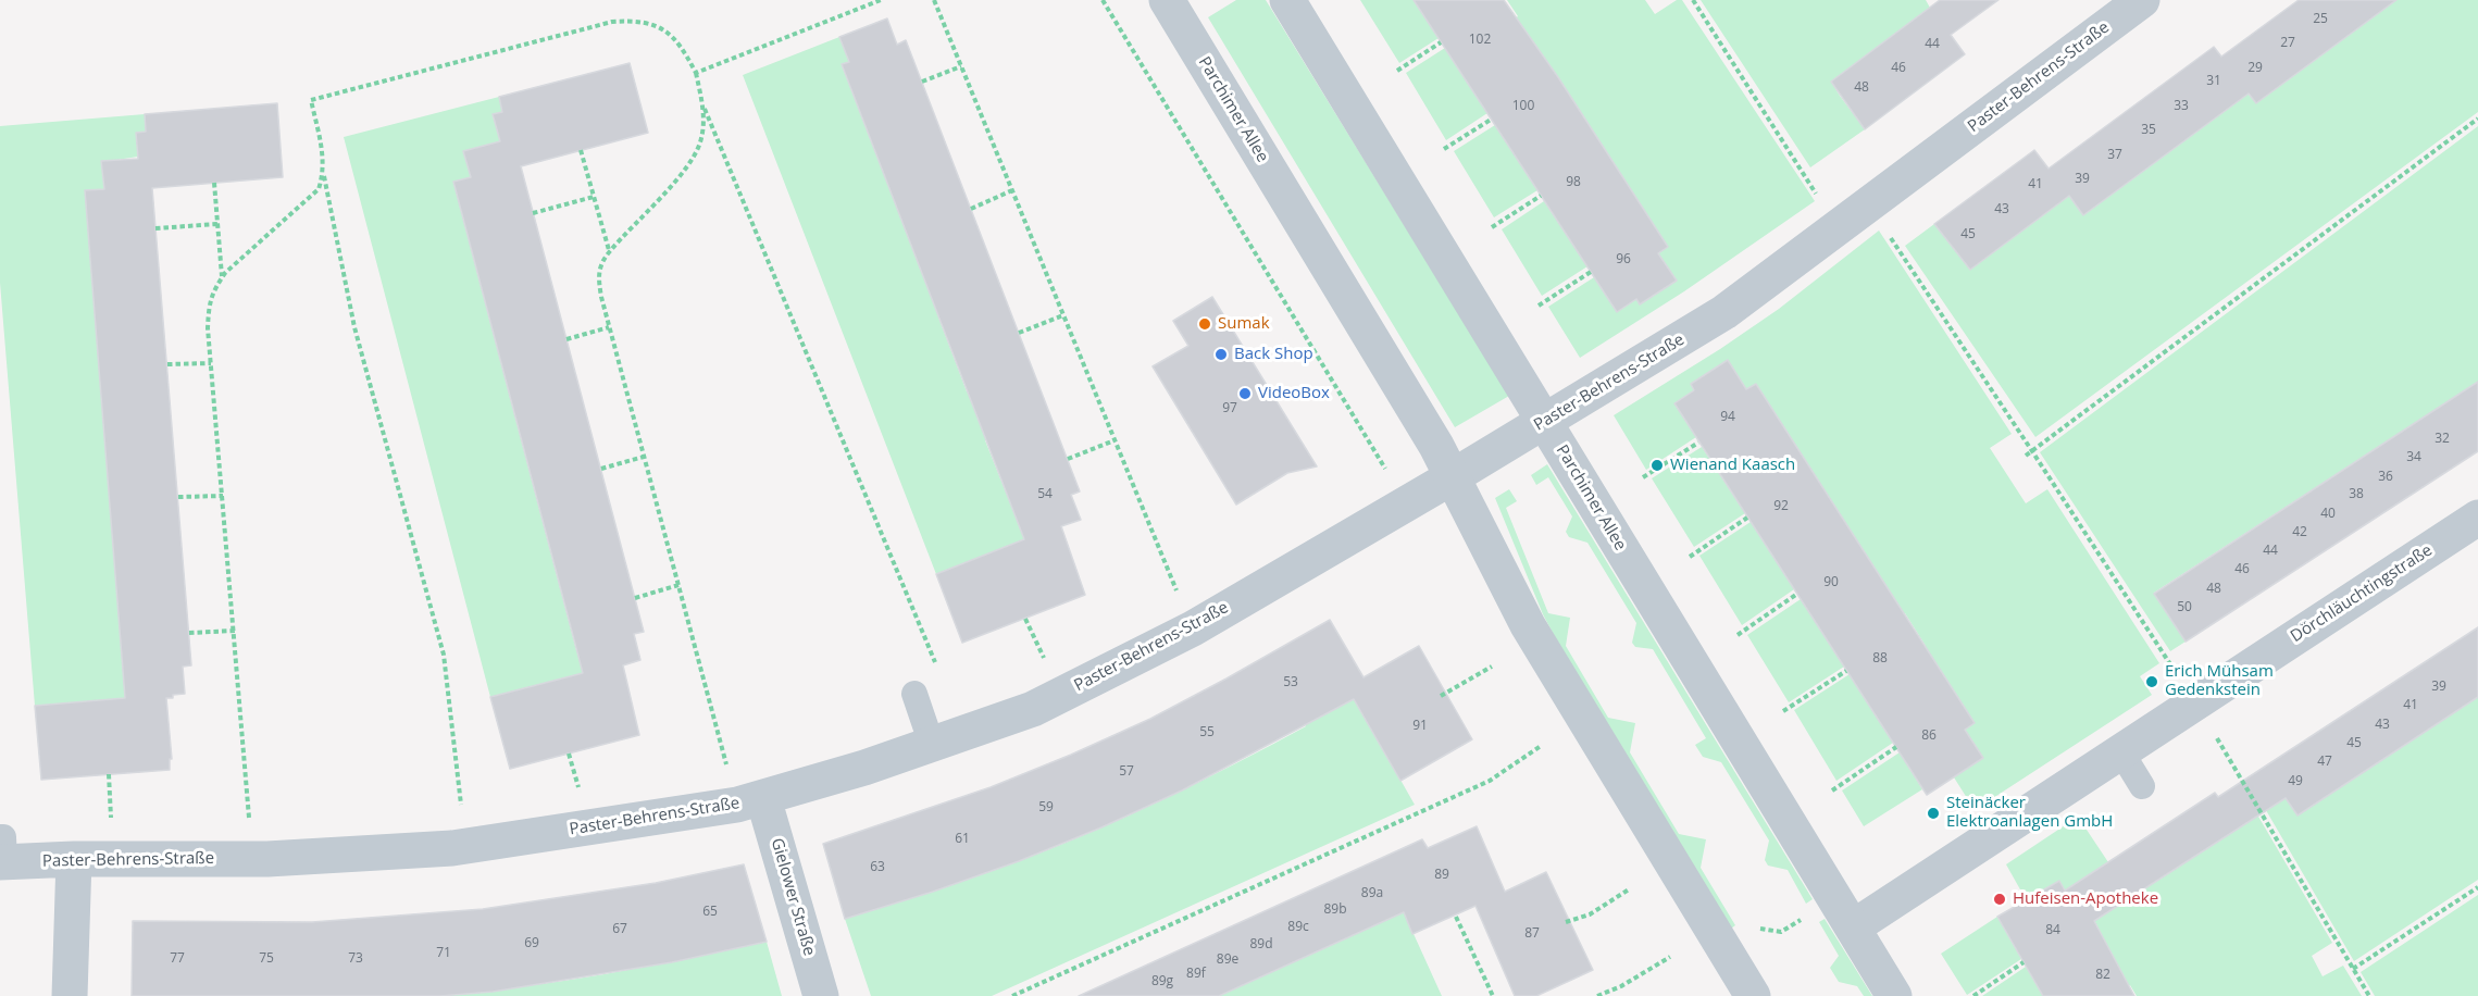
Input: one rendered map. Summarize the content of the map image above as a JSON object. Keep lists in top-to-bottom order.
{
  "streets": {
    "street": [
      "Paster-Behrens-Straße",
      "Parchimer Allee",
      "Dörchläuchtingstraße",
      "Gielower Straße"
    ]
  },
  "crossings": [
    ["Paster-Behrens-Straße", "Parchimer Allee"],
    ["Paster-Behrens-Straße", "Gielower Straße"],
    ["Parchimer Allee", "Dörchläuchtingstraße"]
  ],
  "places": [
    "Sumak",
    "Back Shop",
    "VideoBox",
    "Wienand Kaasch",
    "Erich Mühsam Gedenkstein",
    "Steinäcker Elektroanlagen GmbH",
    "Hufeisen-Apotheke"
  ],
  "house_numbers": [
    "25",
    "102",
    "27",
    "44",
    "46",
    "29",
    "31",
    "48",
    "100",
    "33",
    "35",
    "37",
    "39",
    "98",
    "41",
    "43",
    "45",
    "96",
    "97",
    "94",
    "32",
    "34",
    "36",
    "54",
    "38",
    "92",
    "40",
    "42",
    "44",
    "46",
    "90",
    "48",
    "50",
    "88",
    "53",
    "39",
    "41",
    "43",
    "91",
    "55",
    "86",
    "45",
    "47",
    "57",
    "49",
    "59",
    "61",
    "63",
    "89",
    "89a",
    "89b",
    "65",
    "89c",
    "67",
    "84",
    "87",
    "69",
    "89d",
    "71",
    "77",
    "75",
    "73",
    "89e",
    "89f",
    "82",
    "89g"
  ]
}
